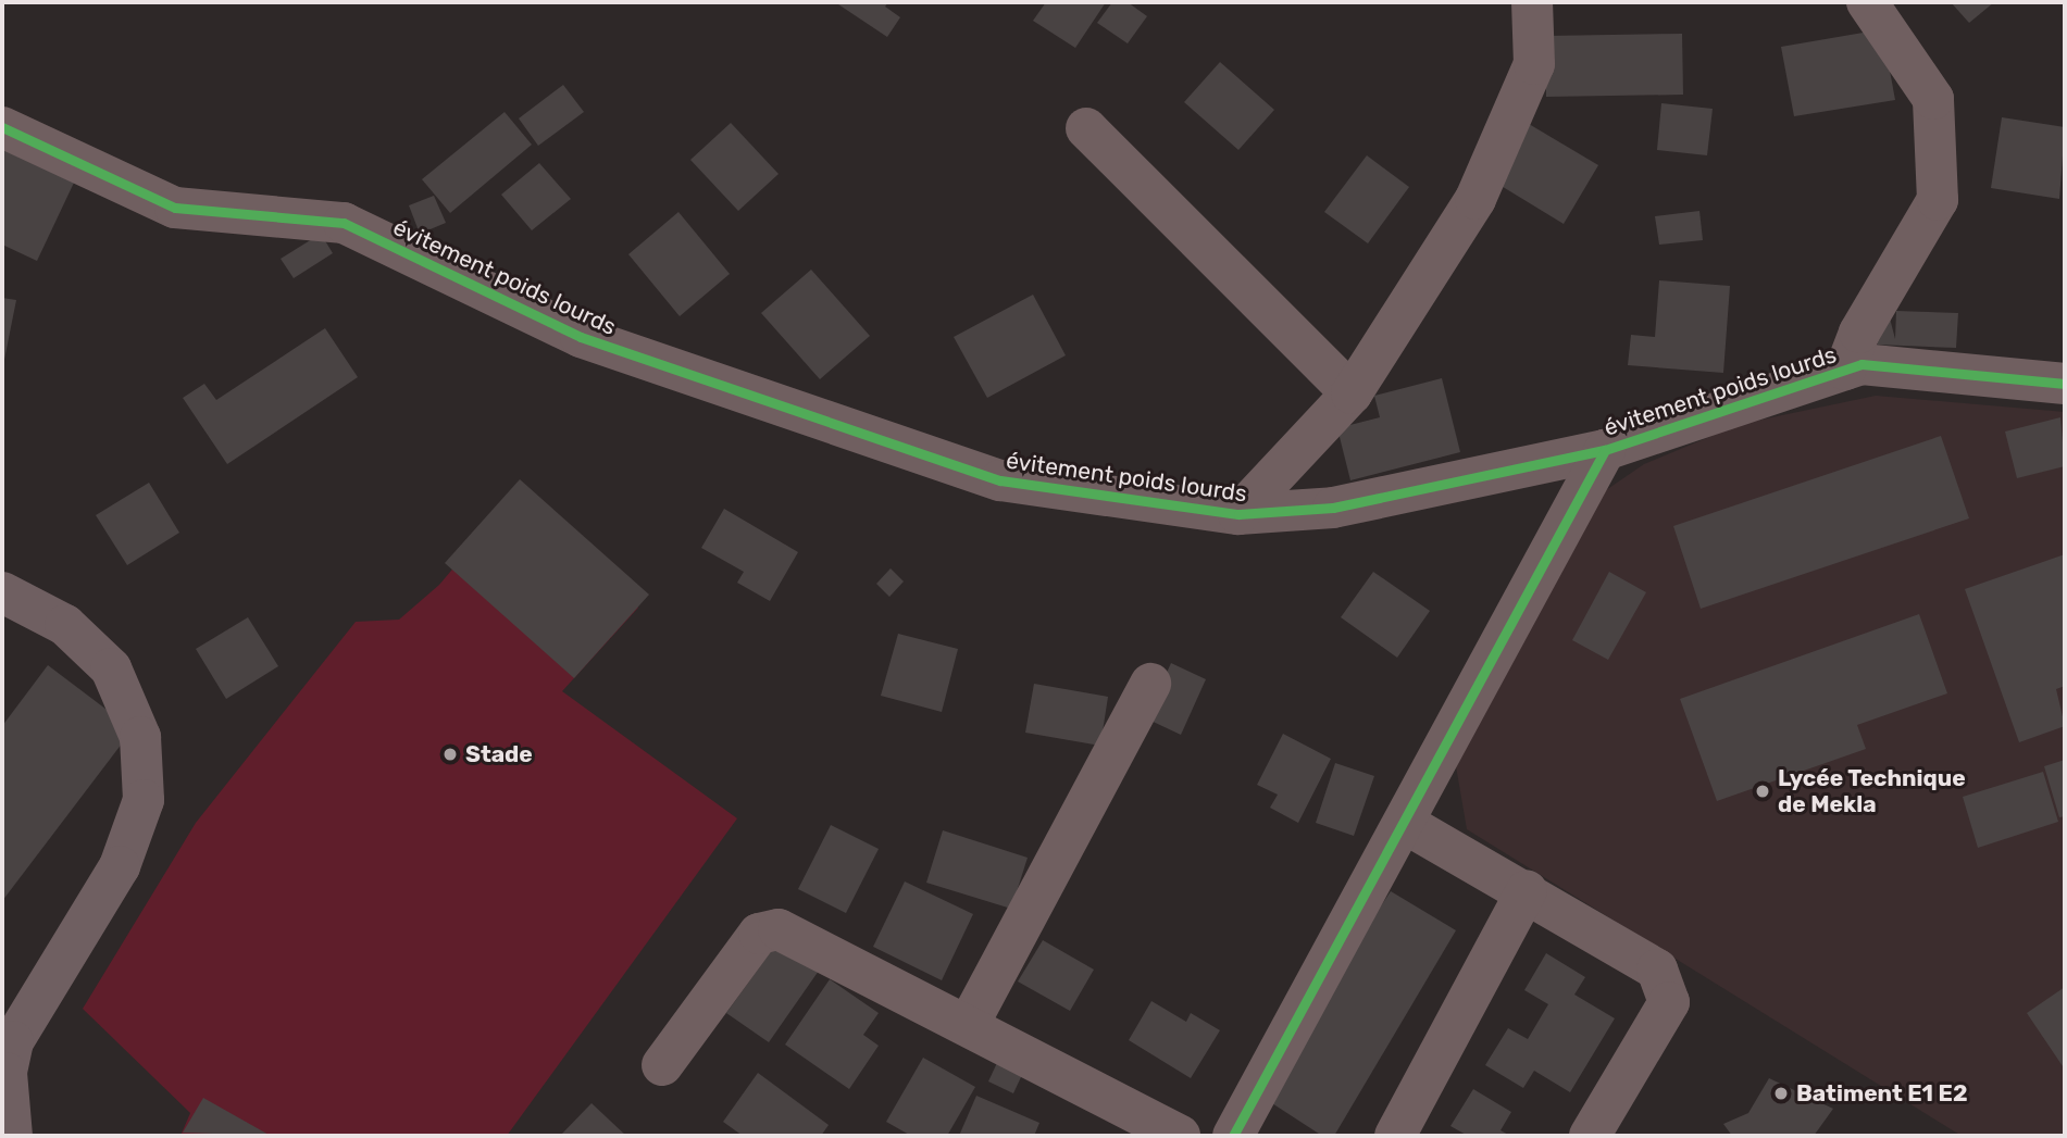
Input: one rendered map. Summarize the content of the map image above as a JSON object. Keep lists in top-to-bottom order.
{
  "streets": {
    "street": ["évitement poids lourds"]
  },
  "places": ["Stade", "Lycée Technique de Mekla", "Batiment E1 E2"]
}
